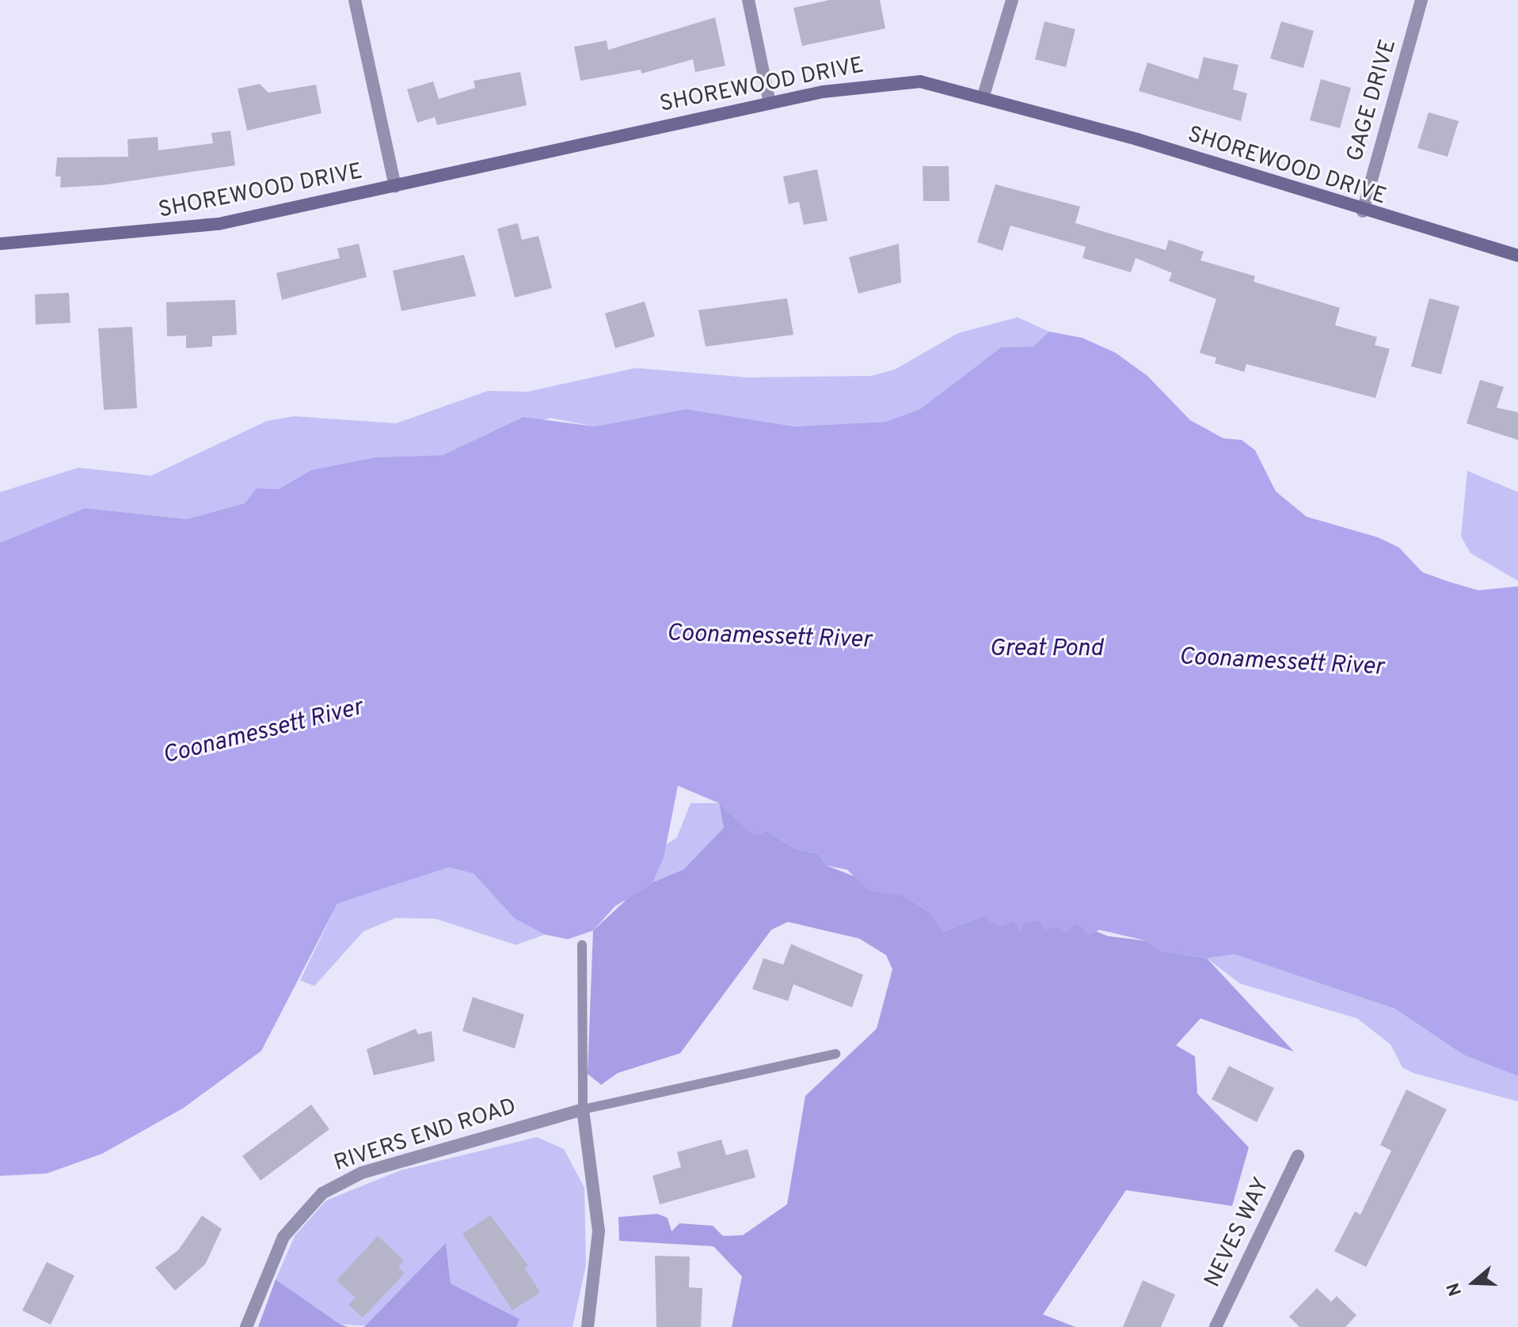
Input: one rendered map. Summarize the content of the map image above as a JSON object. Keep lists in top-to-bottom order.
{
  "streets": {
    "street": [
      "SHOREWOOD DRIVE",
      "GAGE DRIVE",
      "RIVERS END ROAD",
      "NEVES WAY"
    ]
  },
  "crossings": [
    ["SHOREWOOD DRIVE", "GAGE DRIVE"]
  ],
  "water": ["Coonamessett River", "Great Pond"],
  "north": "left"
}
